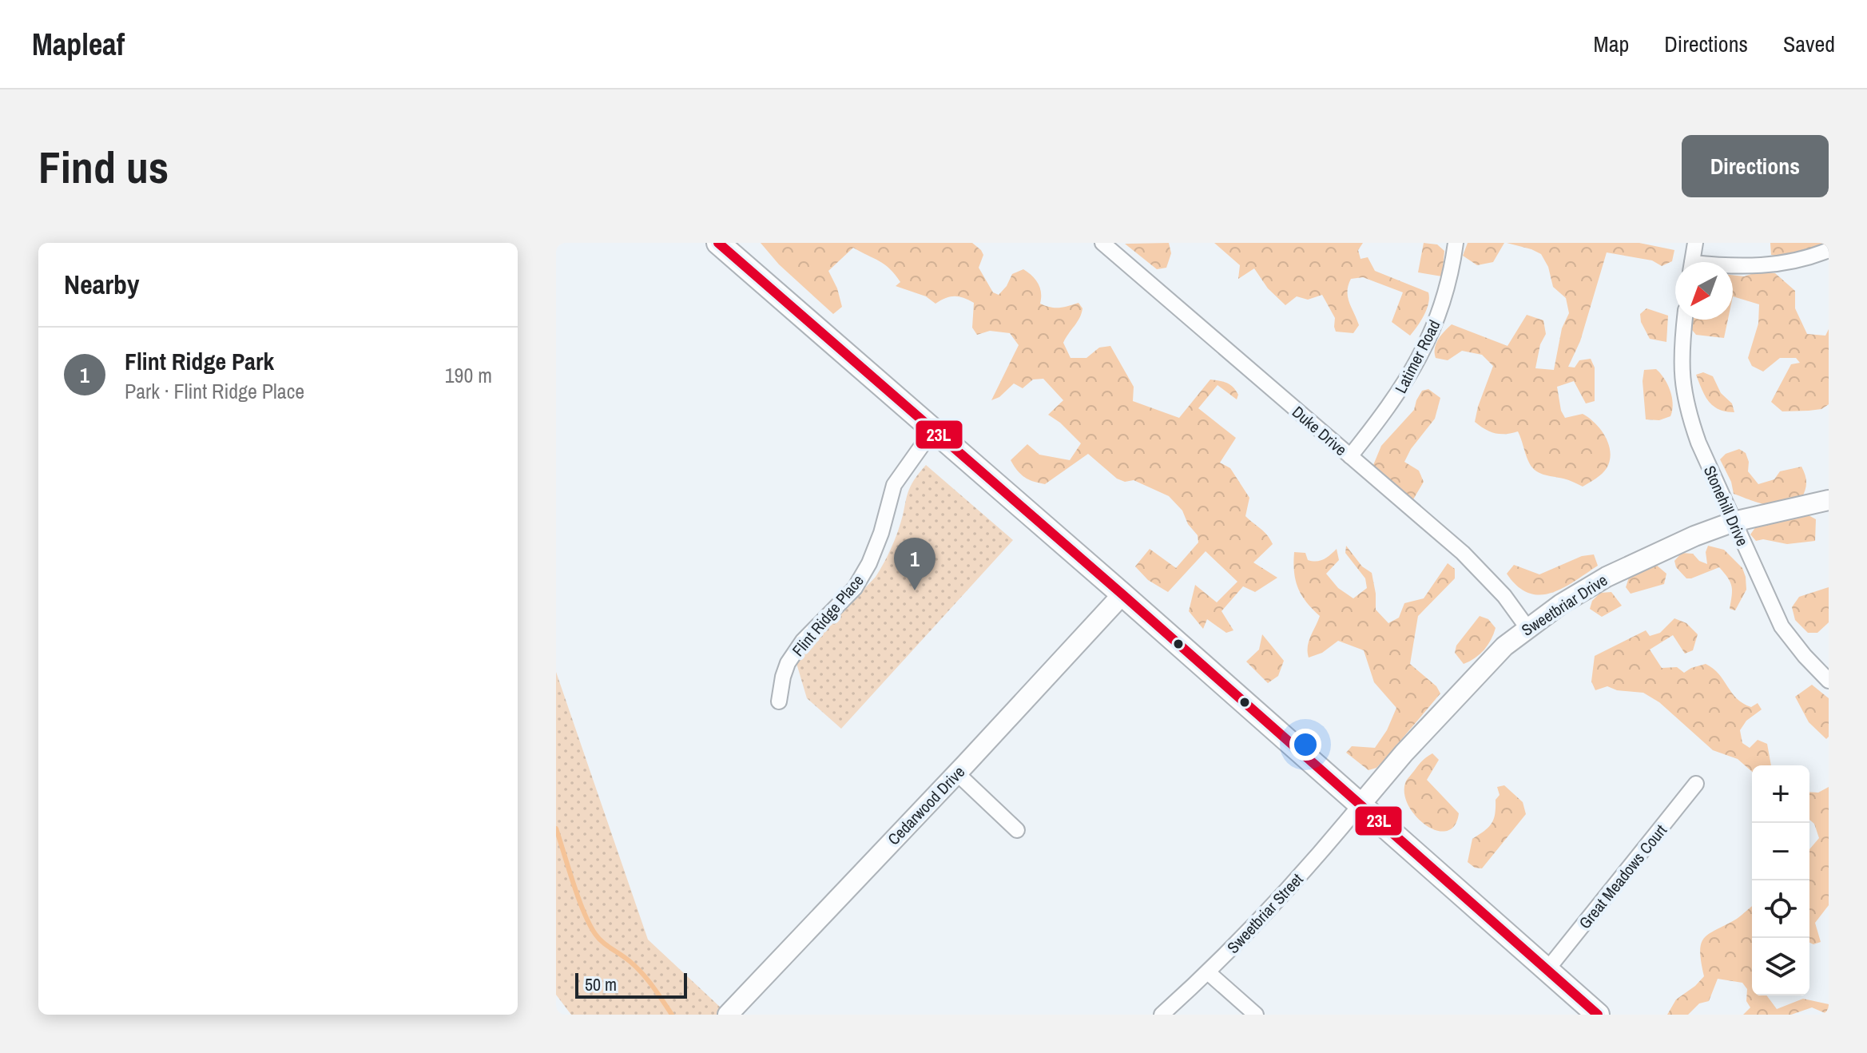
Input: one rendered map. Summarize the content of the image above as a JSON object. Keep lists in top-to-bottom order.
{
  "streets": {
    "street": [
      "Latimer Road",
      "Duke Drive",
      "Stonehill Drive",
      "Sweetbriar Drive",
      "Flint Ridge Place",
      "Cedarwood Drive",
      "Great Meadows Court",
      "Sweetbriar Street"
    ]
  },
  "crossings": [
    ["Latimer Road", "Duke Drive"],
    ["Duke Drive", "Sweetbriar Drive"],
    ["Stonehill Drive", "Sweetbriar Drive"],
    ["Sweetbriar Drive", "Sweetbriar Street"]
  ],
  "lines": ["transit line 23L"],
  "scale_bar": "50 m",
  "north": "bottom left",
  "page": {
    "header": "Mapleaf",
    "nav": ["Map", "Directions", "Saved"],
    "buttons": "Directions",
    "title": "Find us",
    "heading": "Nearby",
    "list": [
      {
        "mark": "1",
        "name": "Flint Ridge Park",
        "note": "Park · Flint Ridge Place",
        "value": "190 m"
      }
    ],
    "pins": "1",
    "map_buttons": ["+", "−"],
    "scale": "50 m"
  }
}
